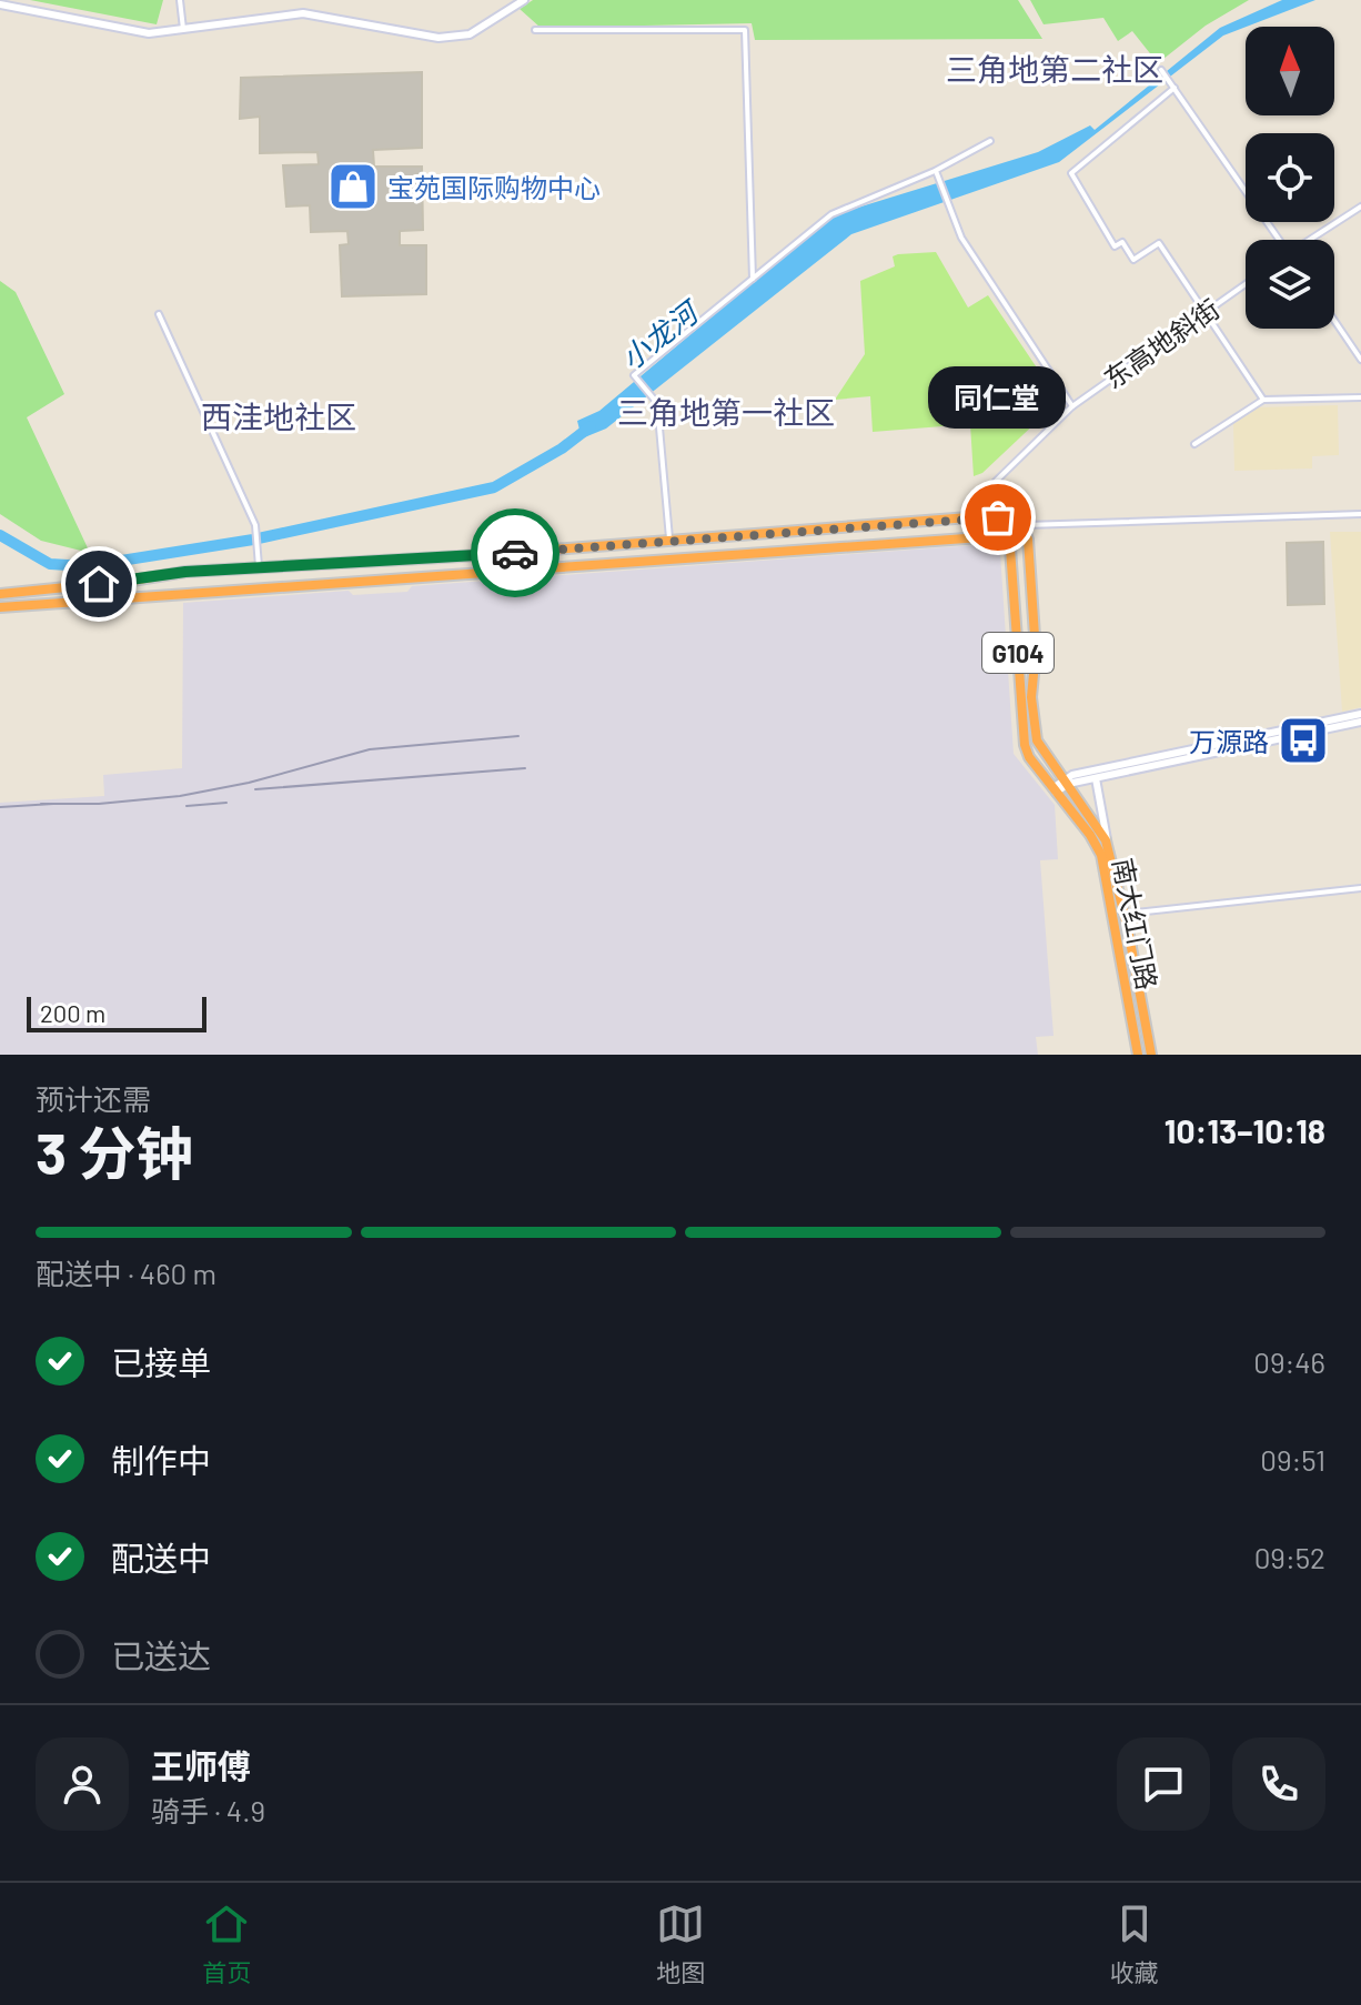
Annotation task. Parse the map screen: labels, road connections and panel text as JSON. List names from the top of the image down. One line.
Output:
{"streets":{"highway":["G104","南大红门路"],"street":["东高地斜街"]},"crossings":[["G104","南大红门路"]],"districts":["三角地第二社区","三角地第一社区","西洼地社区"],"water":["小龙河"],"places":{"shop":["宝苑国际购物中心"],"other":["同仁堂"],"bus stop":["万源路"]},"scale_bar":"200 m","north":"top","page":{"bubble":"同仁堂","scale":"200 m","heading":["3 分钟","预计还需","10:13–10:18"],"panel":["王师傅","骑手 · 4.9"],"bar":"配送中 · 460 m","list":[["已接单","09:46"],["制作中","09:51"],["配送中","09:52"],"已送达"],"tabs":["首页","地图","收藏"]}}
